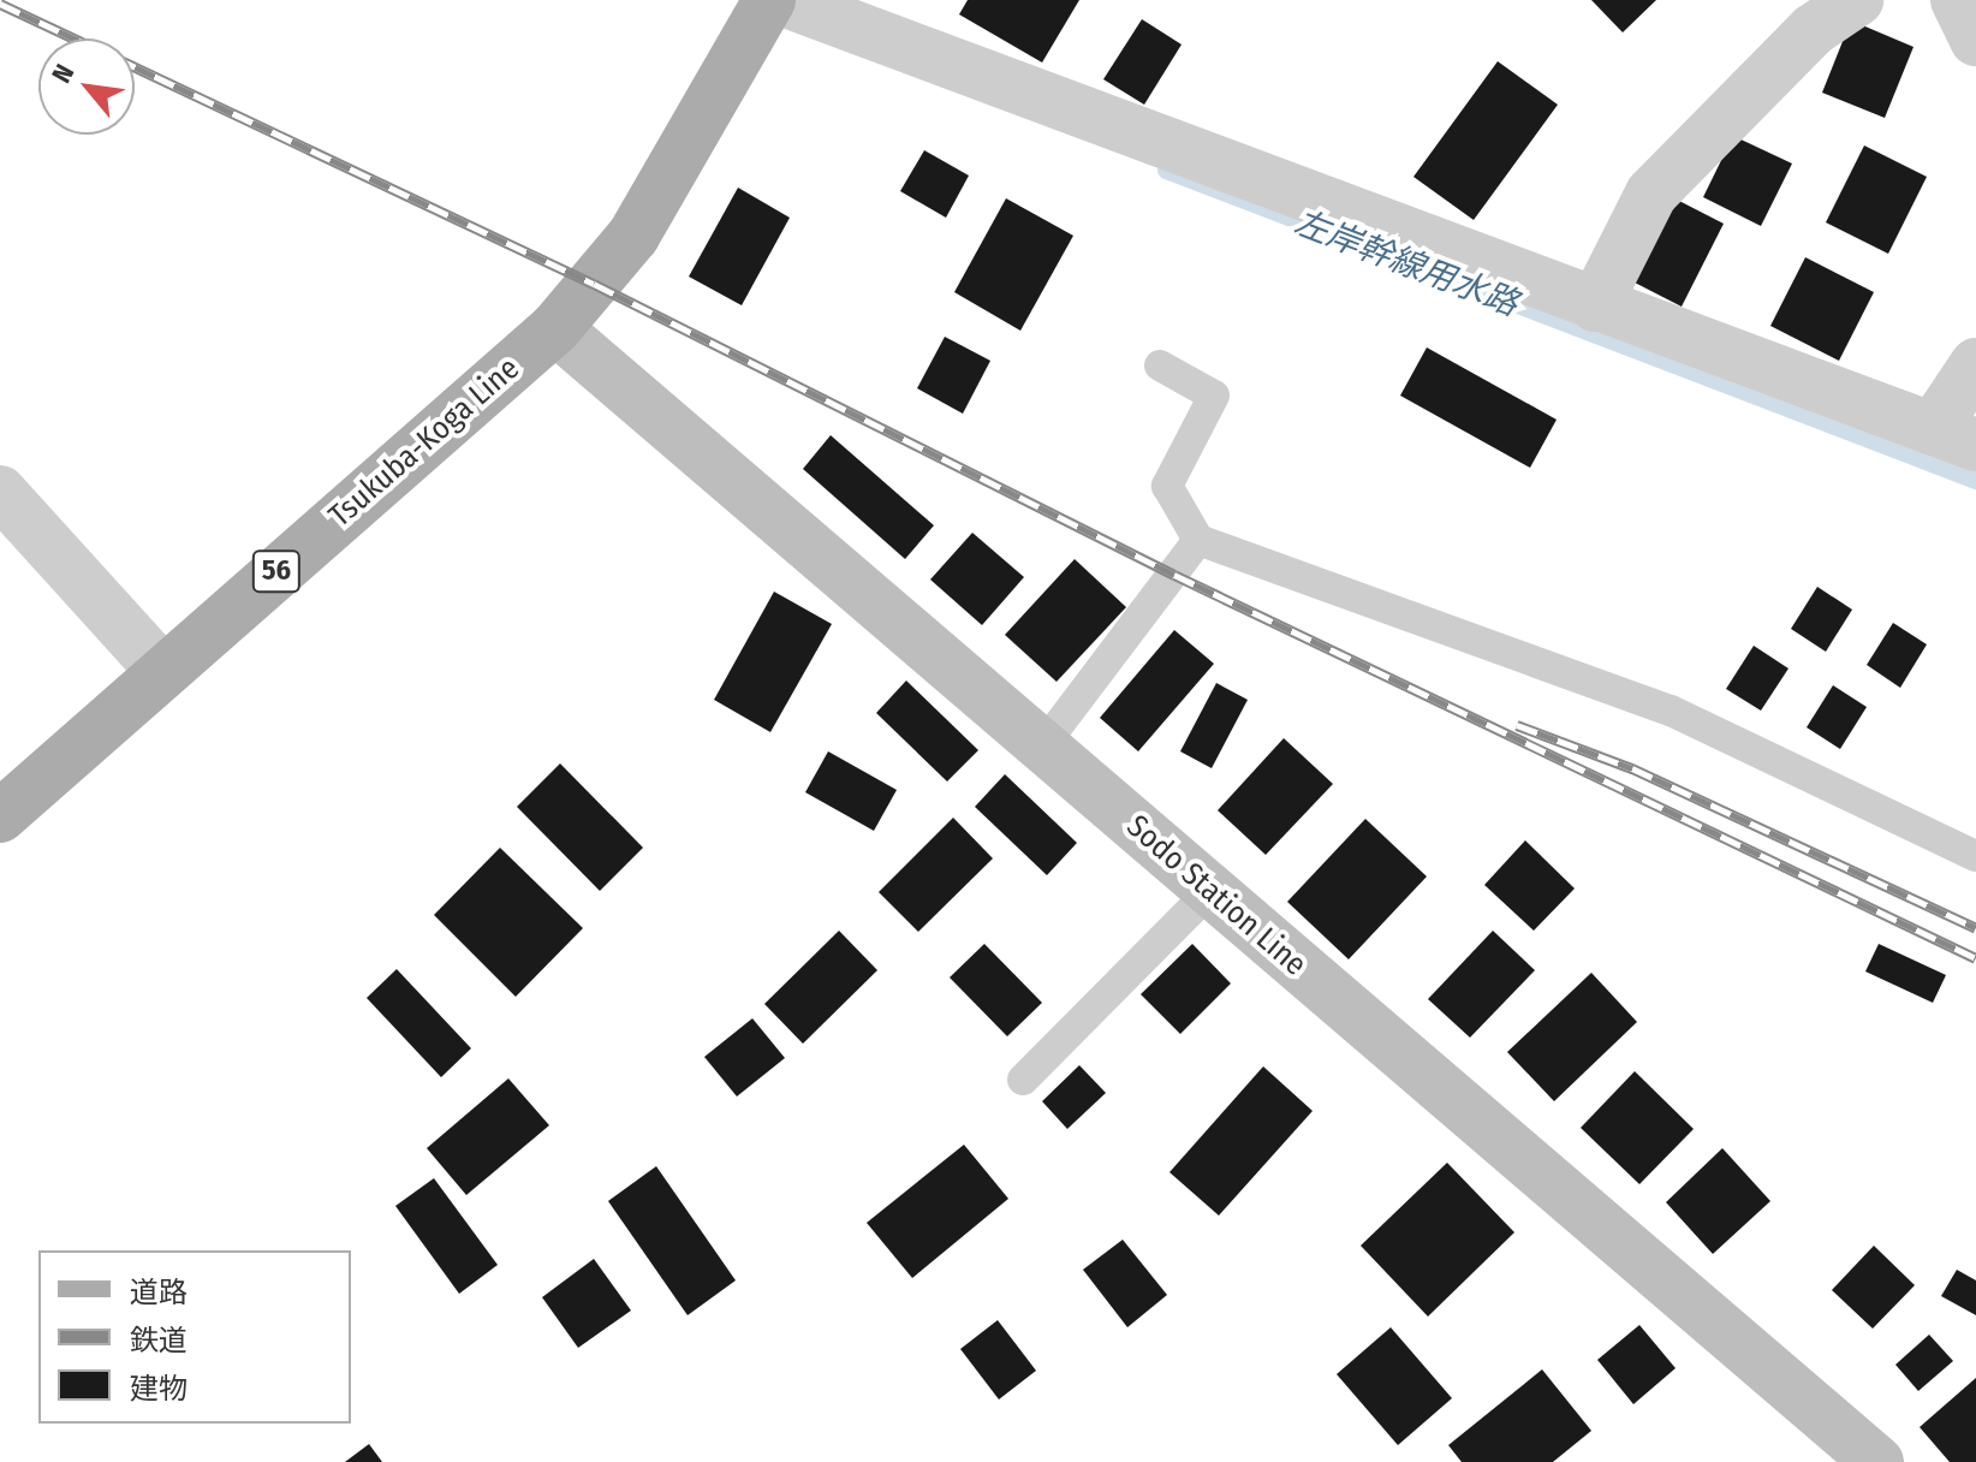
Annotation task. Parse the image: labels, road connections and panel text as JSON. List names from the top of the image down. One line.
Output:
{"streets":{"main road":["Tsukuba-Koga Line","56","Sodo Station Line"]},"crossings":[["Tsukuba-Koga Line","Sodo Station Line"]],"water":["左岸幹線用水路"],"legend":["道路","鉄道","建物"],"north":"top left"}
